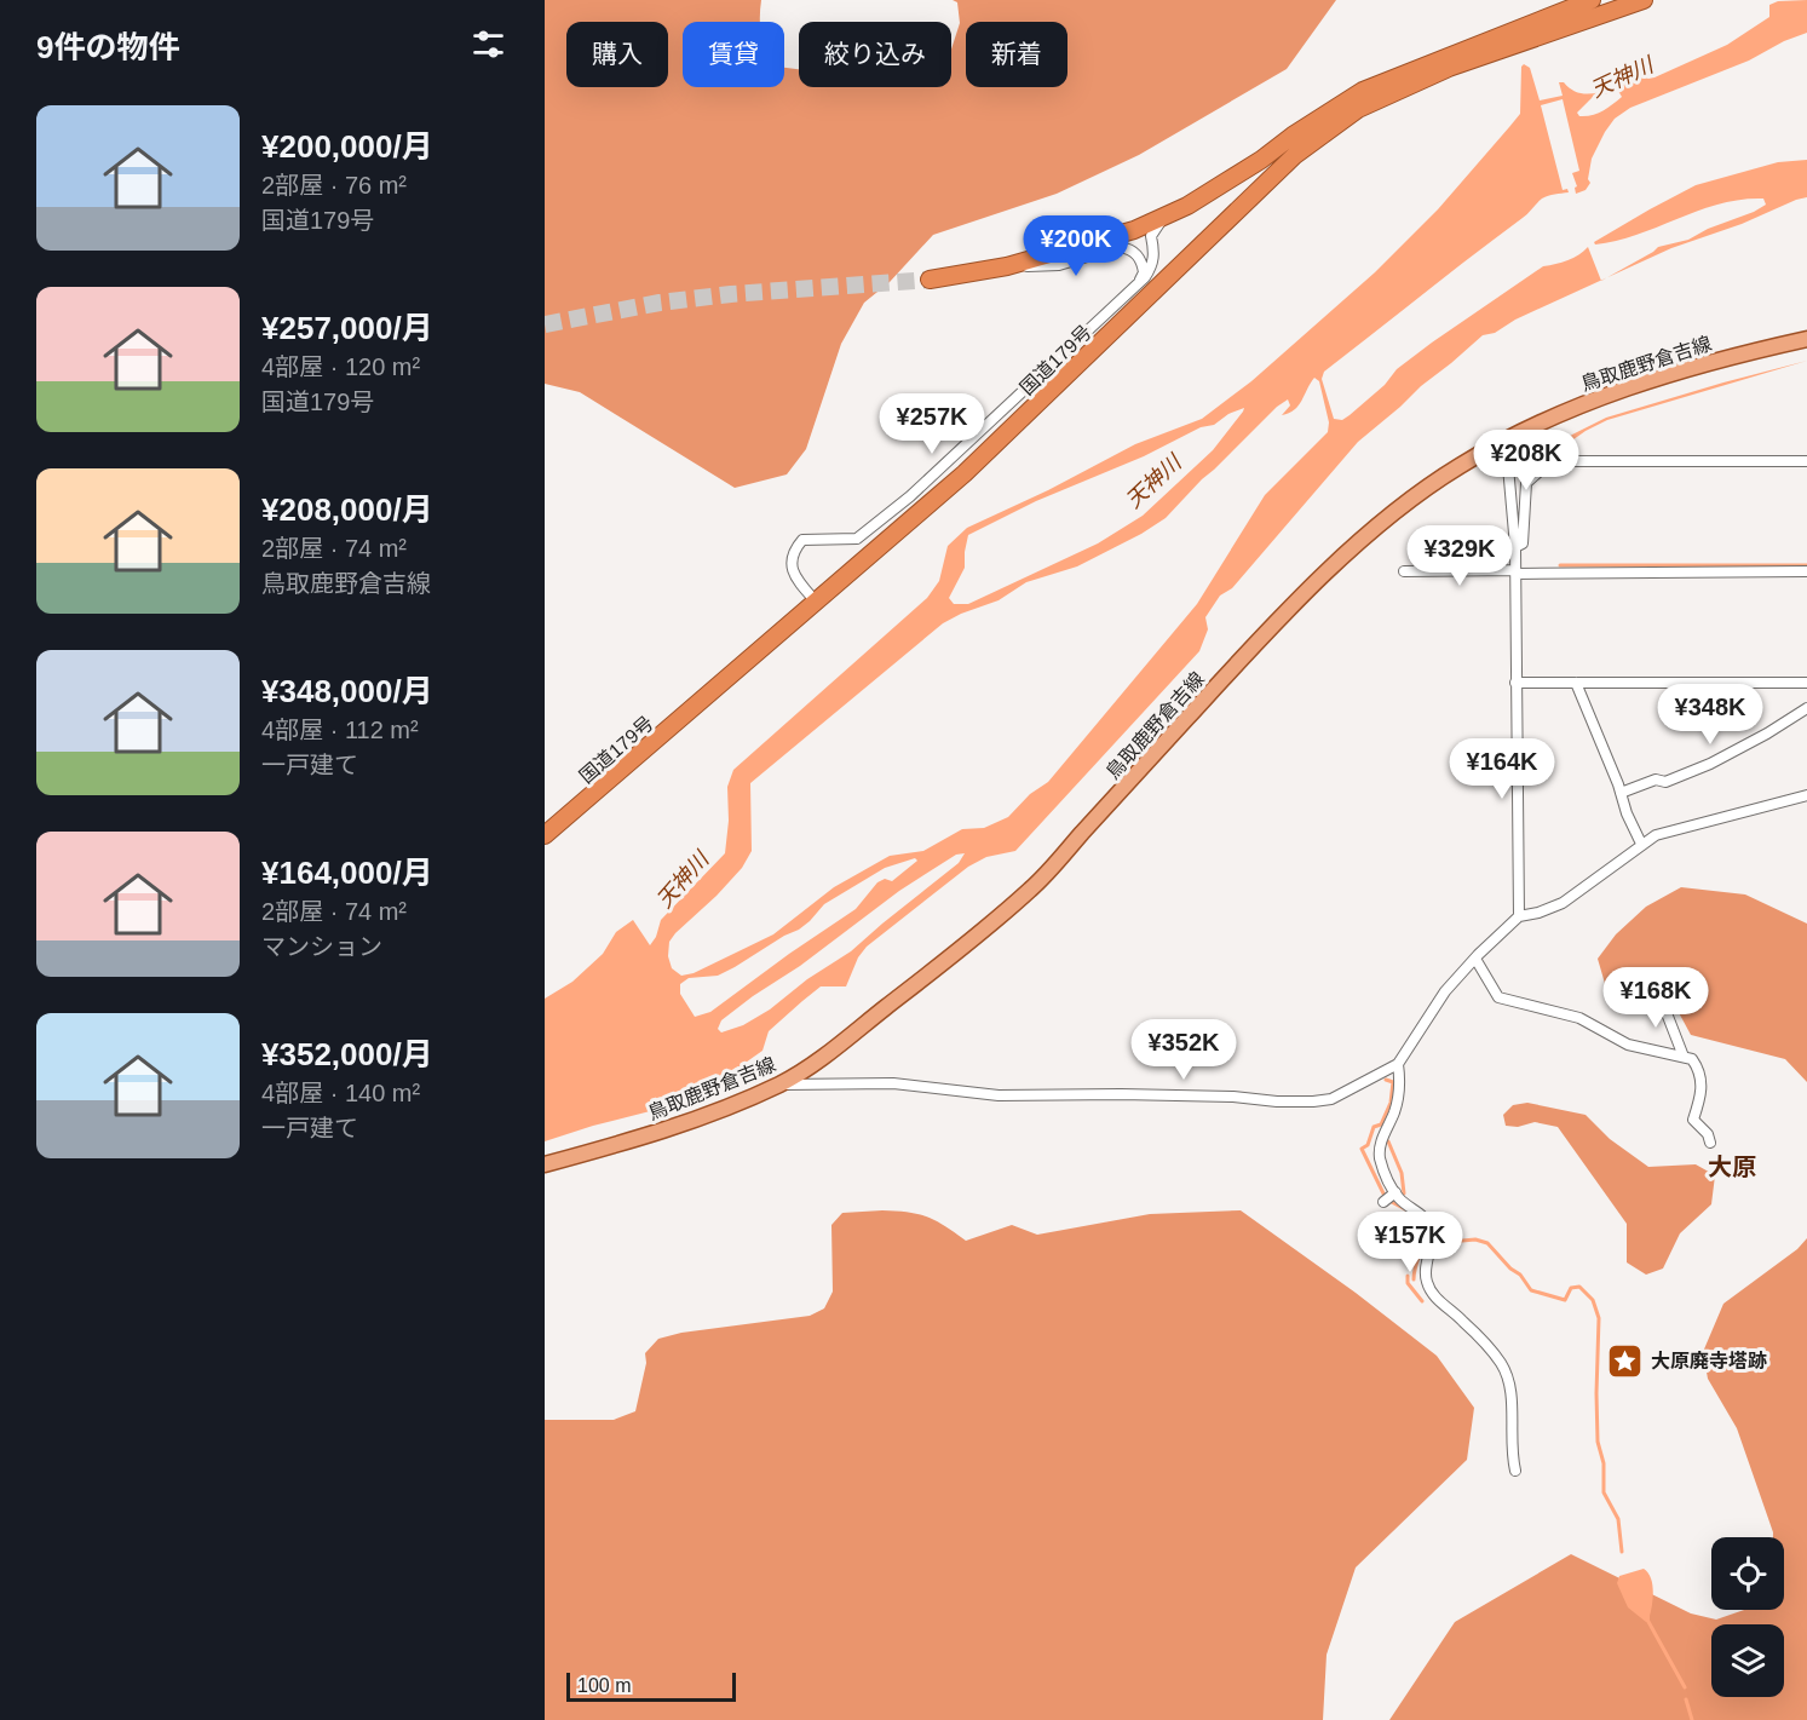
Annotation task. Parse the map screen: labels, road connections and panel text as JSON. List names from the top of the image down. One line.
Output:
{"streets":{"highway":["国道179号"],"main road":["鳥取鹿野倉吉線"]},"districts":["大原"],"water":["天神川"],"places":{"place":["大原廃寺塔跡"]},"scale_bar":"100 m","page":{"heading":"9件の物件","chip":["購入","賃貸","絞り込み","新着"],"list":[{"name":"¥200,000/月","note":"2部屋 · 76 m² · 国道179号"},{"name":"¥257,000/月","note":"4部屋 · 120 m² · 国道179号"},{"name":"¥208,000/月","note":"2部屋 · 74 m² · 鳥取鹿野倉吉線"},{"name":"¥348,000/月","note":"4部屋 · 112 m² · 一戸建て"},{"name":"¥164,000/月","note":"2部屋 · 74 m² · マンション"},{"name":"¥352,000/月","note":"4部屋 · 140 m² · 一戸建て"}],"price":["¥200K","¥257K","¥208K","¥329K","¥348K","¥164K","¥168K","¥352K","¥157K"],"scale":"100 m"}}
